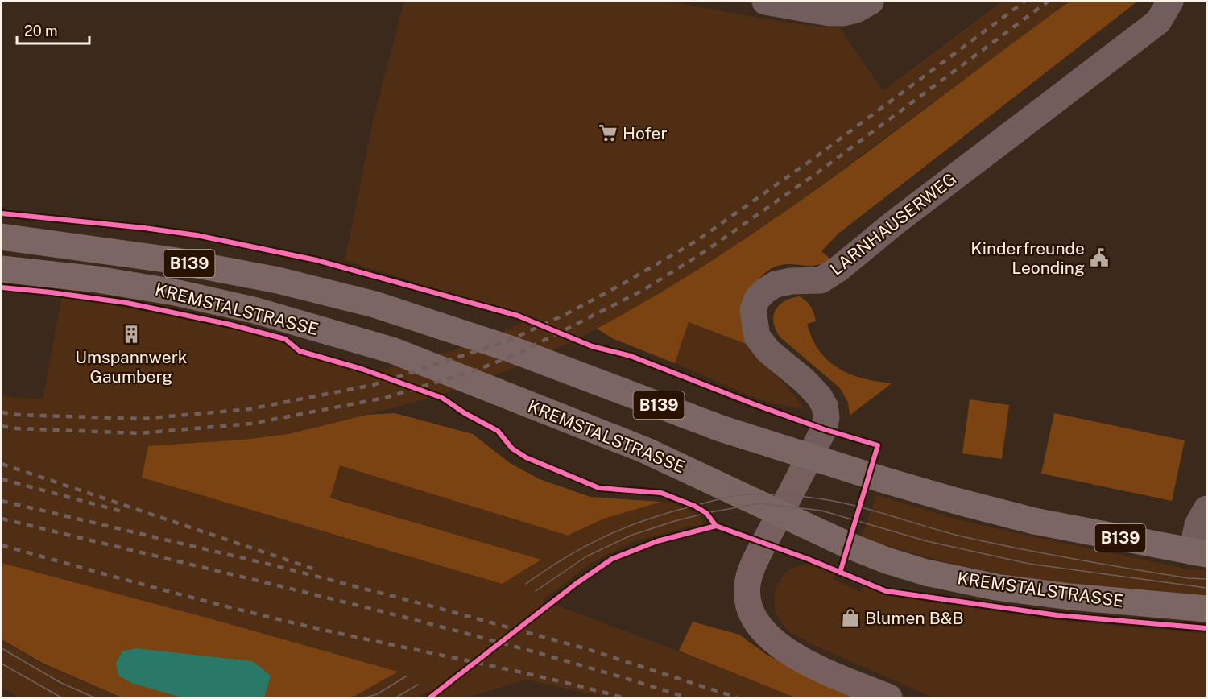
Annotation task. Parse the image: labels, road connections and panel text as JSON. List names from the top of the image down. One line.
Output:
{"streets":{"main road":["B139","KREMSTALSTRASSE"],"street":["LARNHAUSERWEG"]},"crossings":[["LARNHAUSERWEG","KREMSTALSTRASSE"]],"places":{"supermarket":["Hofer"],"public building":["Kinderfreunde Leonding"],"building":["Umspannwerk Gaumberg"],"shop":["Blumen B&B"]},"scale_bar":"20 m"}
